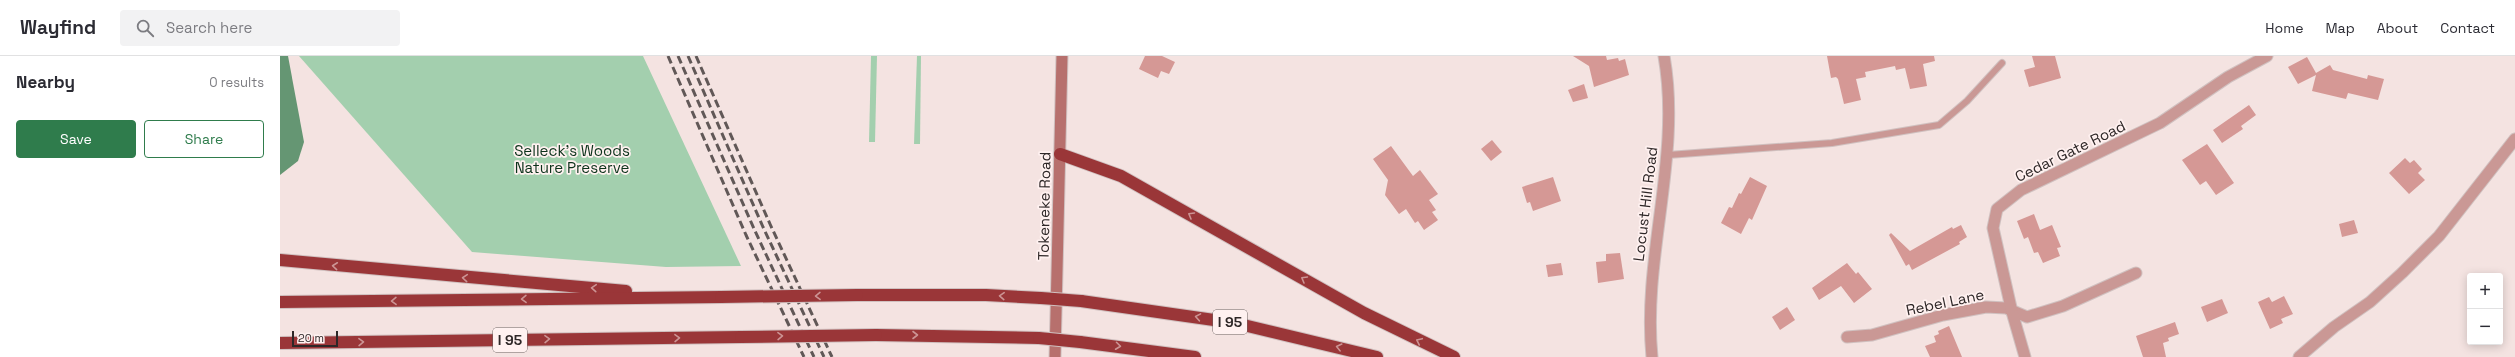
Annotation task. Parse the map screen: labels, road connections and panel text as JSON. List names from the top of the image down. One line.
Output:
{"streets":{"highway":["I 95"],"main road":["Tokeneke Road"],"street":["Cedar Gate Road","Locust Hill Road","Rebel Lane"]},"crossings":[["Cedar Gate Road","Rebel Lane"]],"parks":["Selleck's Woods Nature Preserve"],"scale_bar":"20 m","page":{"header":"Wayfind","search":"Search here","nav":["Home","Map","About","Contact"],"heading":["Nearby","0 results"],"buttons":["Save","Share"],"map_buttons":["+","−"],"scale":"20 m"}}
